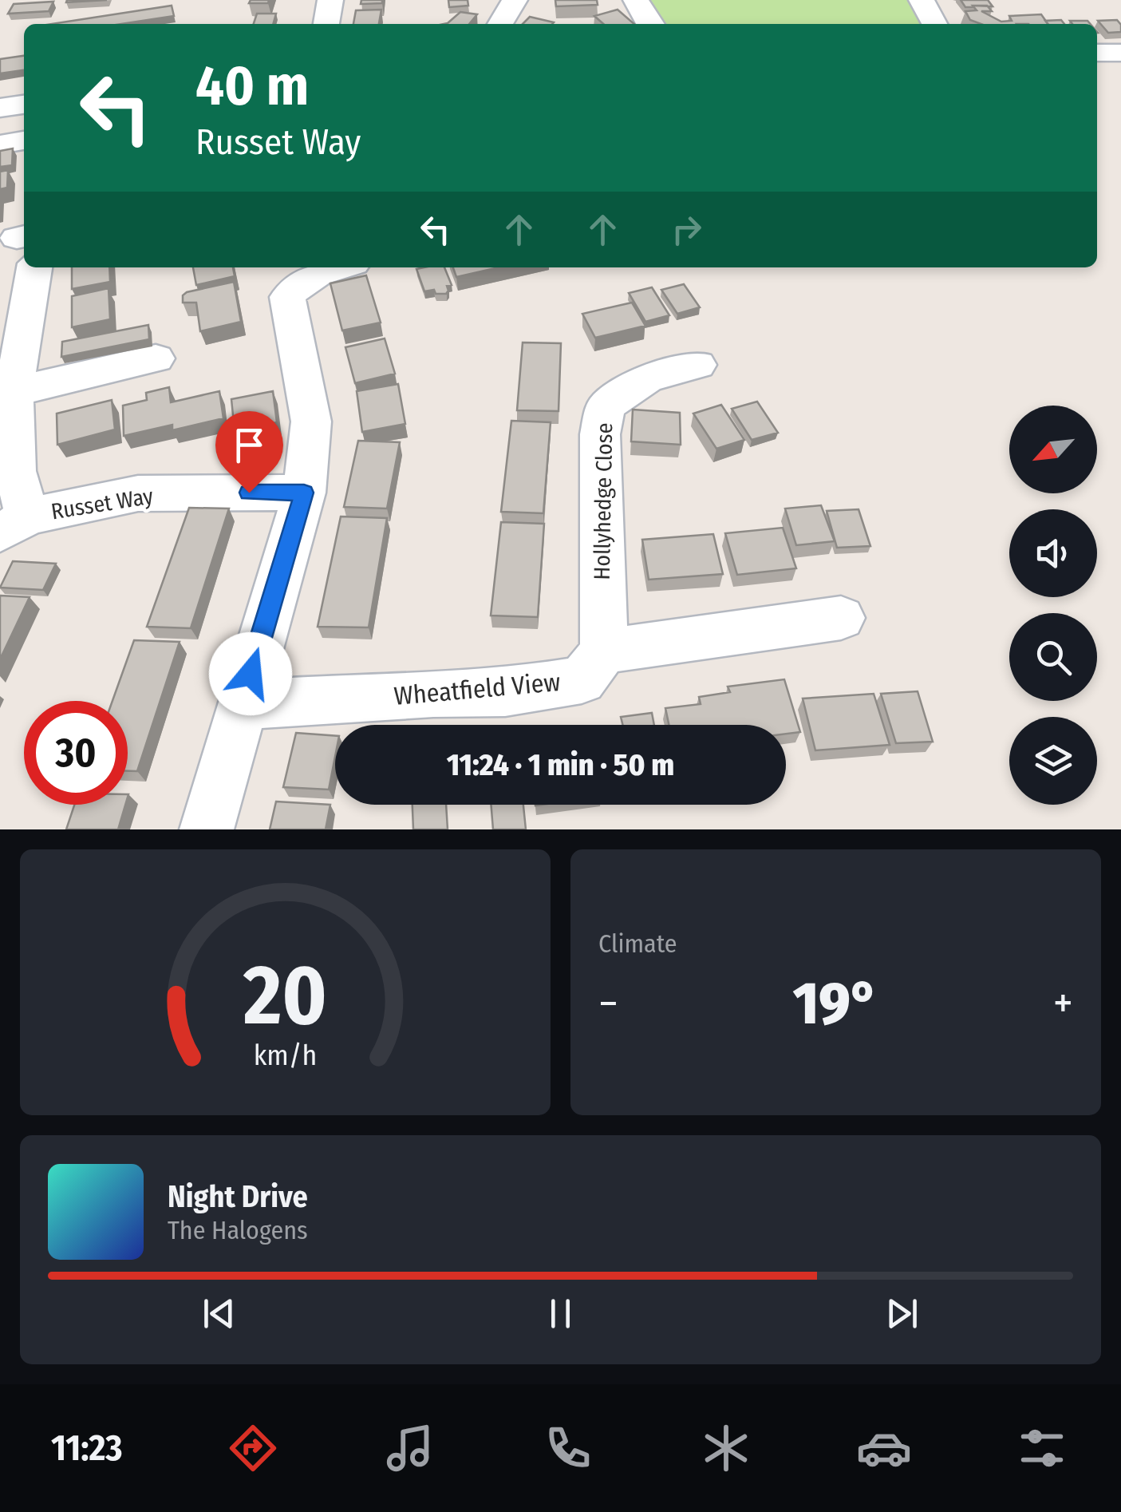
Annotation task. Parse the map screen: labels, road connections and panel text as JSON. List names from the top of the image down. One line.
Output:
{"streets":{"street":["Hollyhedge Close","Russet Way","Wheatfield View"]},"crossings":[["Hollyhedge Close","Wheatfield View"]],"north":"bottom left","page":{"turn":["40 m","Russet Way"],"limit":"30","trip":"11:24 · 1 min · 50 m","tile":"Climate","heat":["−","19°","+"],"song":["Night Drive","The Halogens"],"tabs":"11:23","gauge":["20","km/h"]}}
